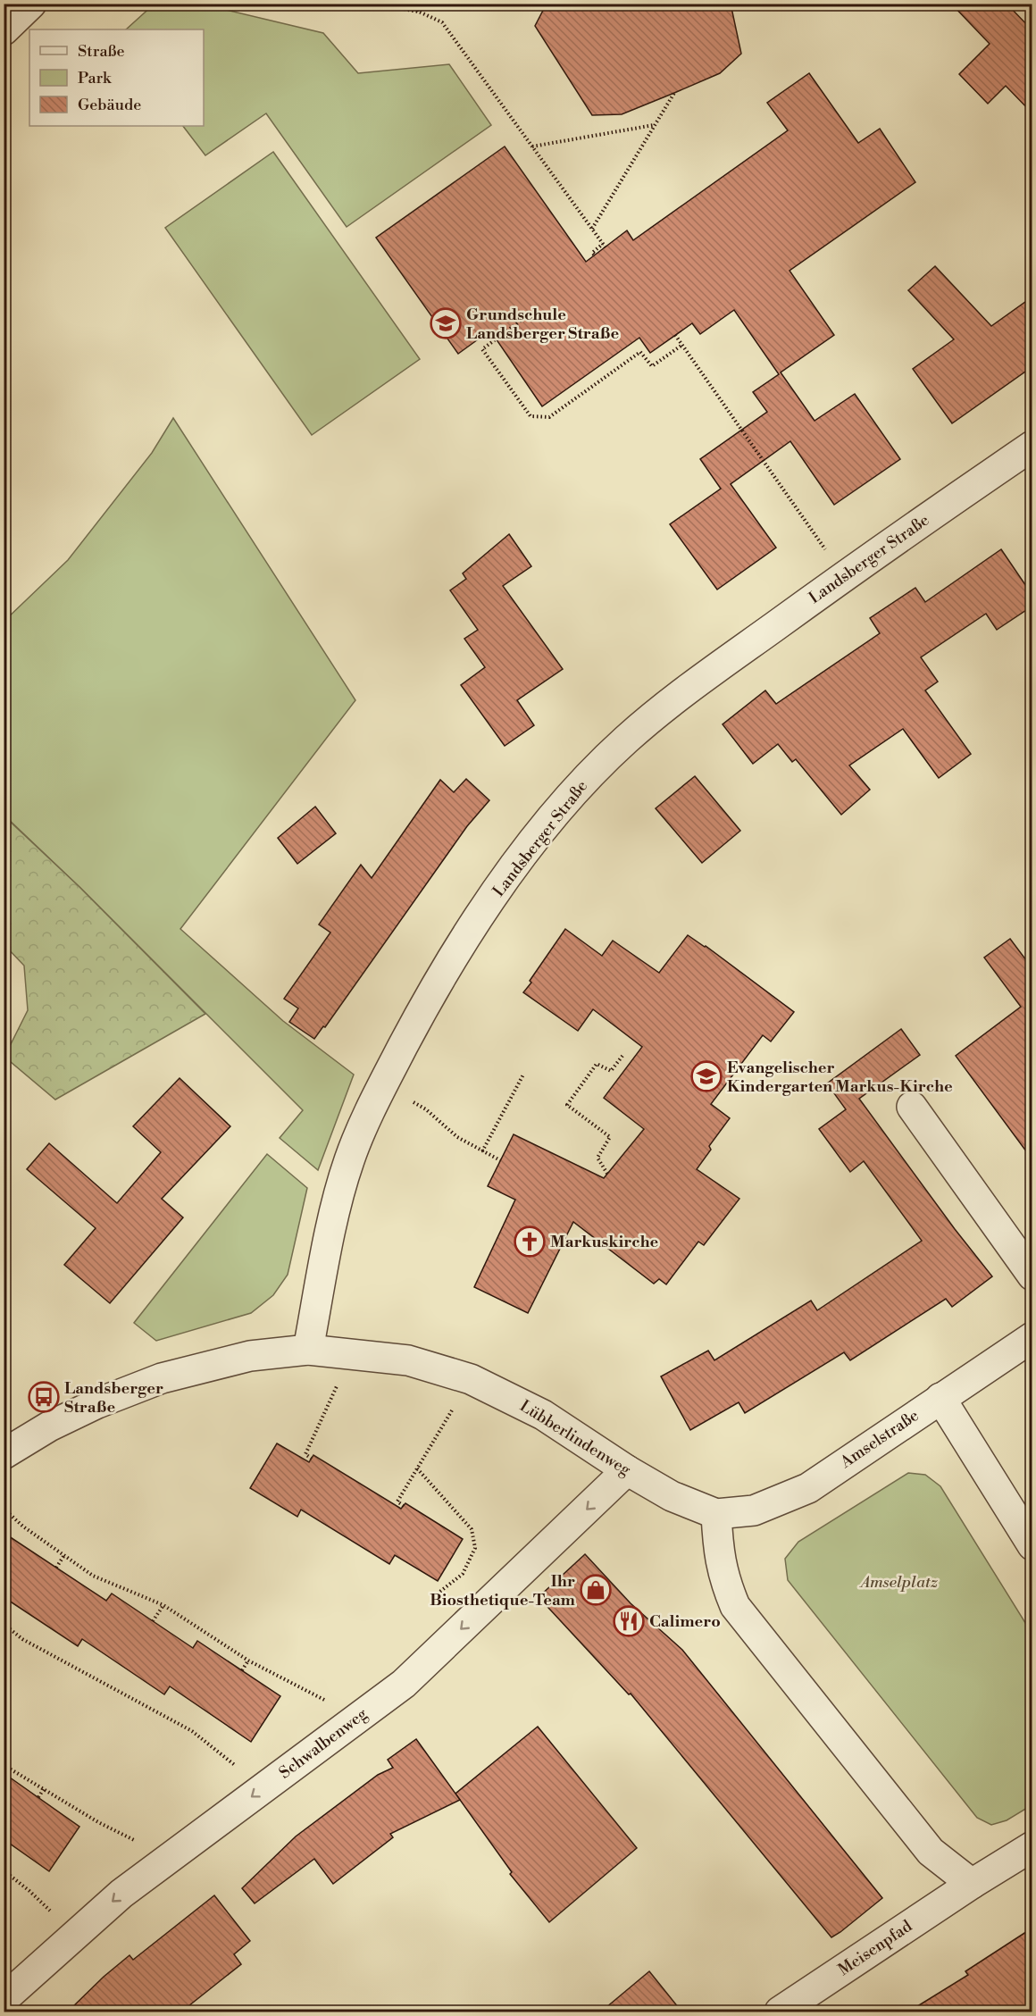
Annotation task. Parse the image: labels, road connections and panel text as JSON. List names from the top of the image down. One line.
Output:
{"streets":{"street":["Landsberger Straße","Lübberlindenweg","Amselstraße","Schwalbenweg","Meisenpfad"]},"crossings":[["Landsberger Straße","Lübberlindenweg"],["Lübberlindenweg","Amselstraße"],["Lübberlindenweg","Schwalbenweg"]],"one_way":["Schwalbenweg"],"parks":["Amselplatz"],"places":{"school or university":["Grundschule Landsberger Straße","Evangelischer Kindergarten Markus-Kirche"],"church":["Markuskirche"],"bus stop":["Landsberger Straße"],"shop":["Ihr Biosthetique-Team"],"restaurant":["Calimero"]},"legend":["Straße","Park","Gebäude"]}
